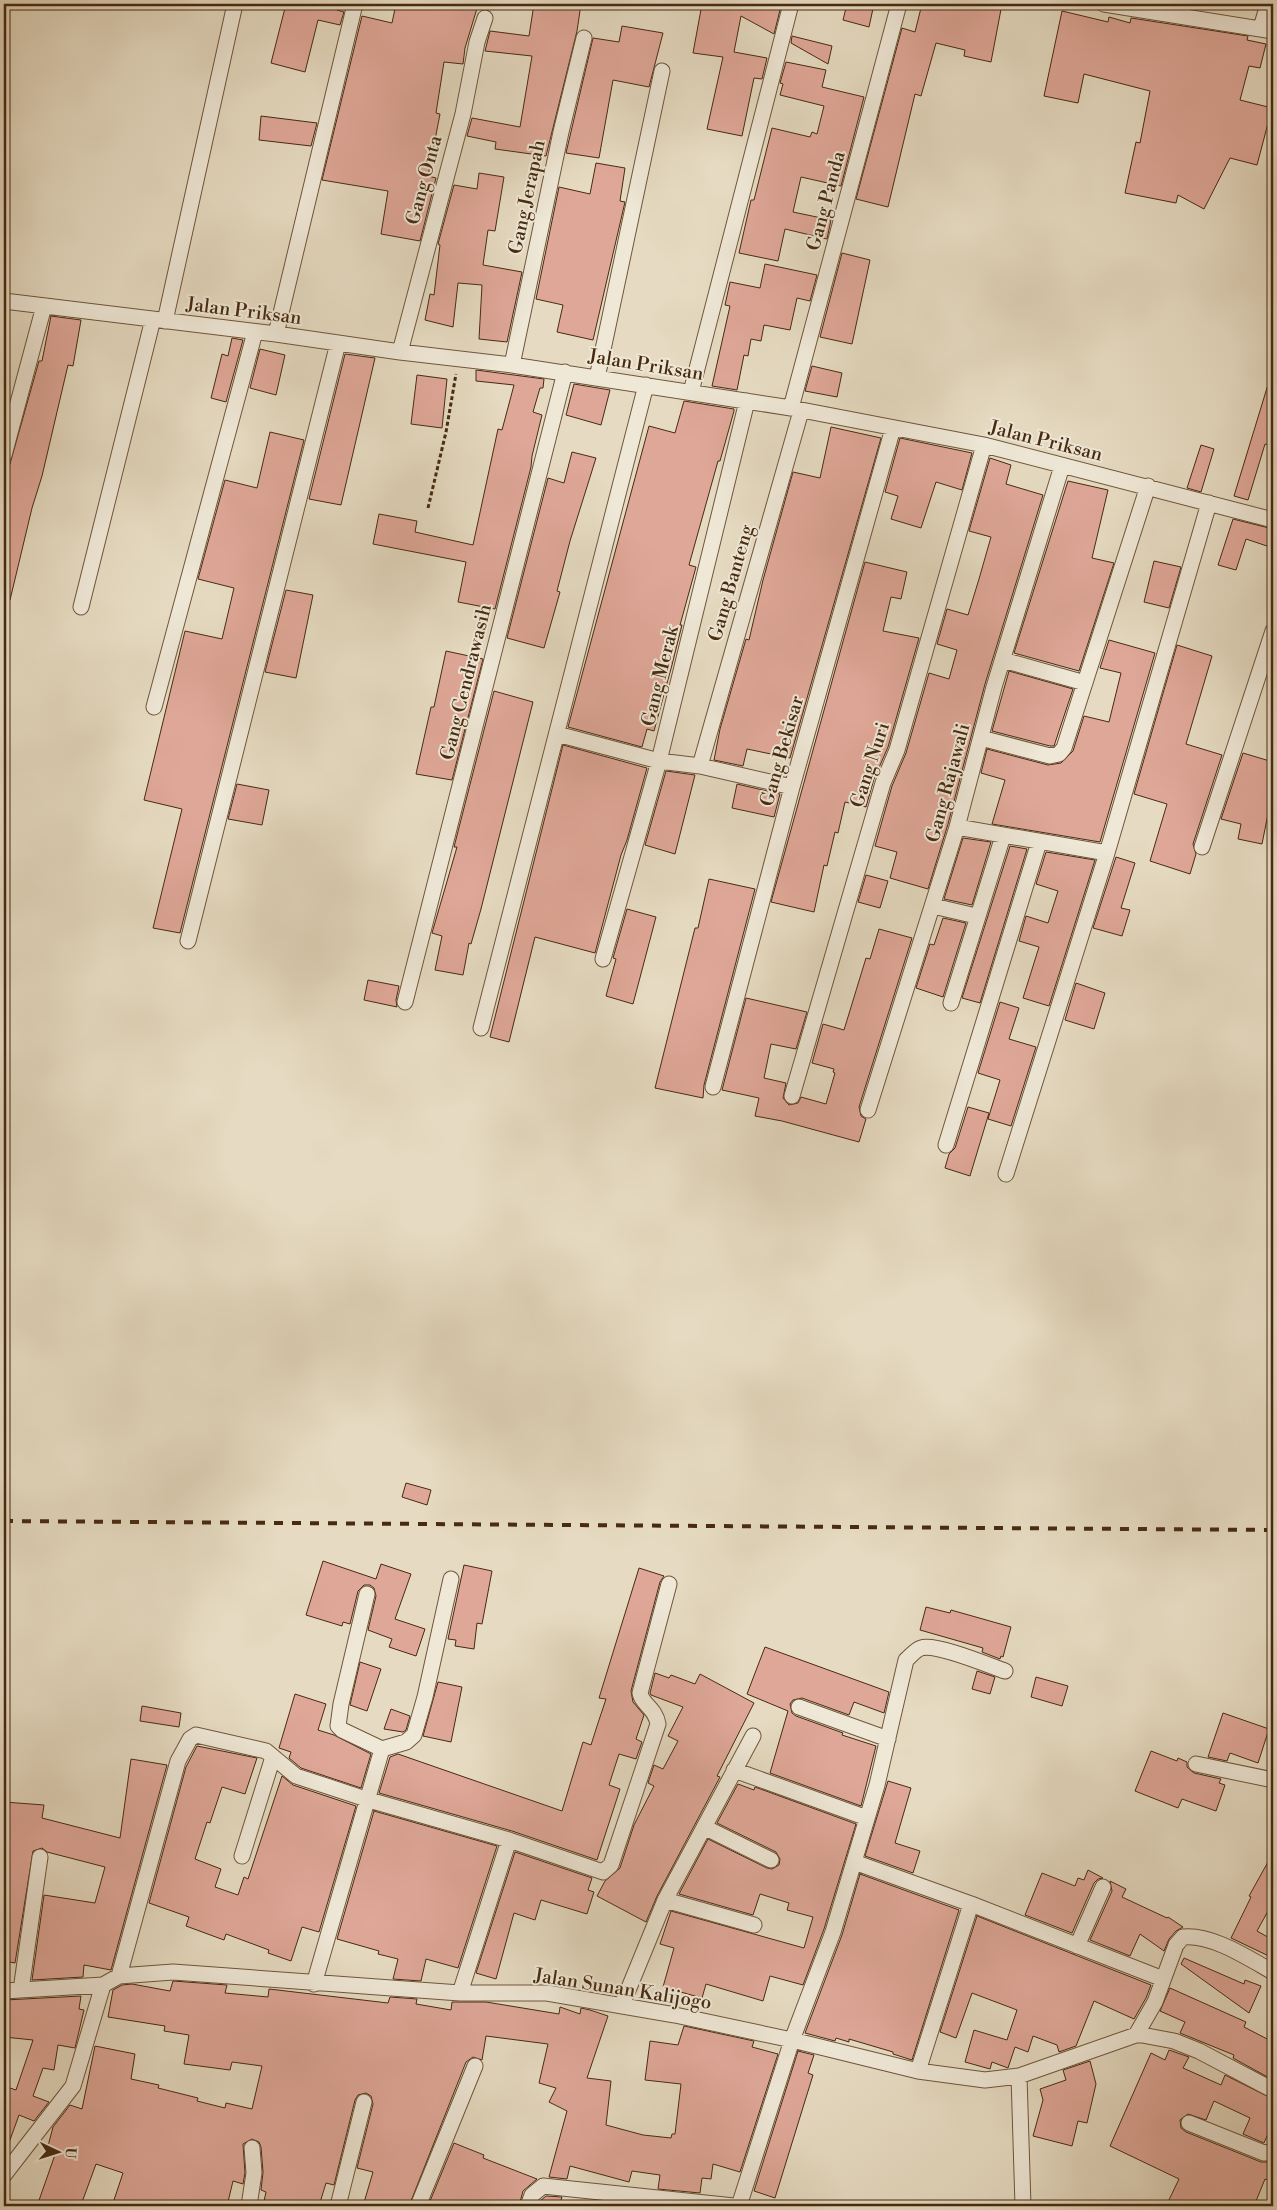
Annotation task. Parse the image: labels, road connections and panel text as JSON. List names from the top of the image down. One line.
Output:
{"streets":{"street":["Gang Onta","Gang Jerapah","Gang Panda","Jalan Priksan","Gang Banteng","Gang Merak","Gang Cendrawasih","Gang Bekisar","Gang Nuri","Gang Rajawali","Jalan Sunan Kalijogo"]},"crossings":[["Gang Onta","Jalan Priksan"],["Gang Jerapah","Jalan Priksan"],["Gang Panda","Jalan Priksan"],["Gang Panda","Gang Banteng"],["Jalan Priksan","Gang Banteng"],["Jalan Priksan","Gang Merak"],["Jalan Priksan","Gang Cendrawasih"],["Jalan Priksan","Gang Bekisar"],["Jalan Priksan","Gang Nuri"],["Jalan Priksan","Gang Rajawali"]],"north":"right"}
